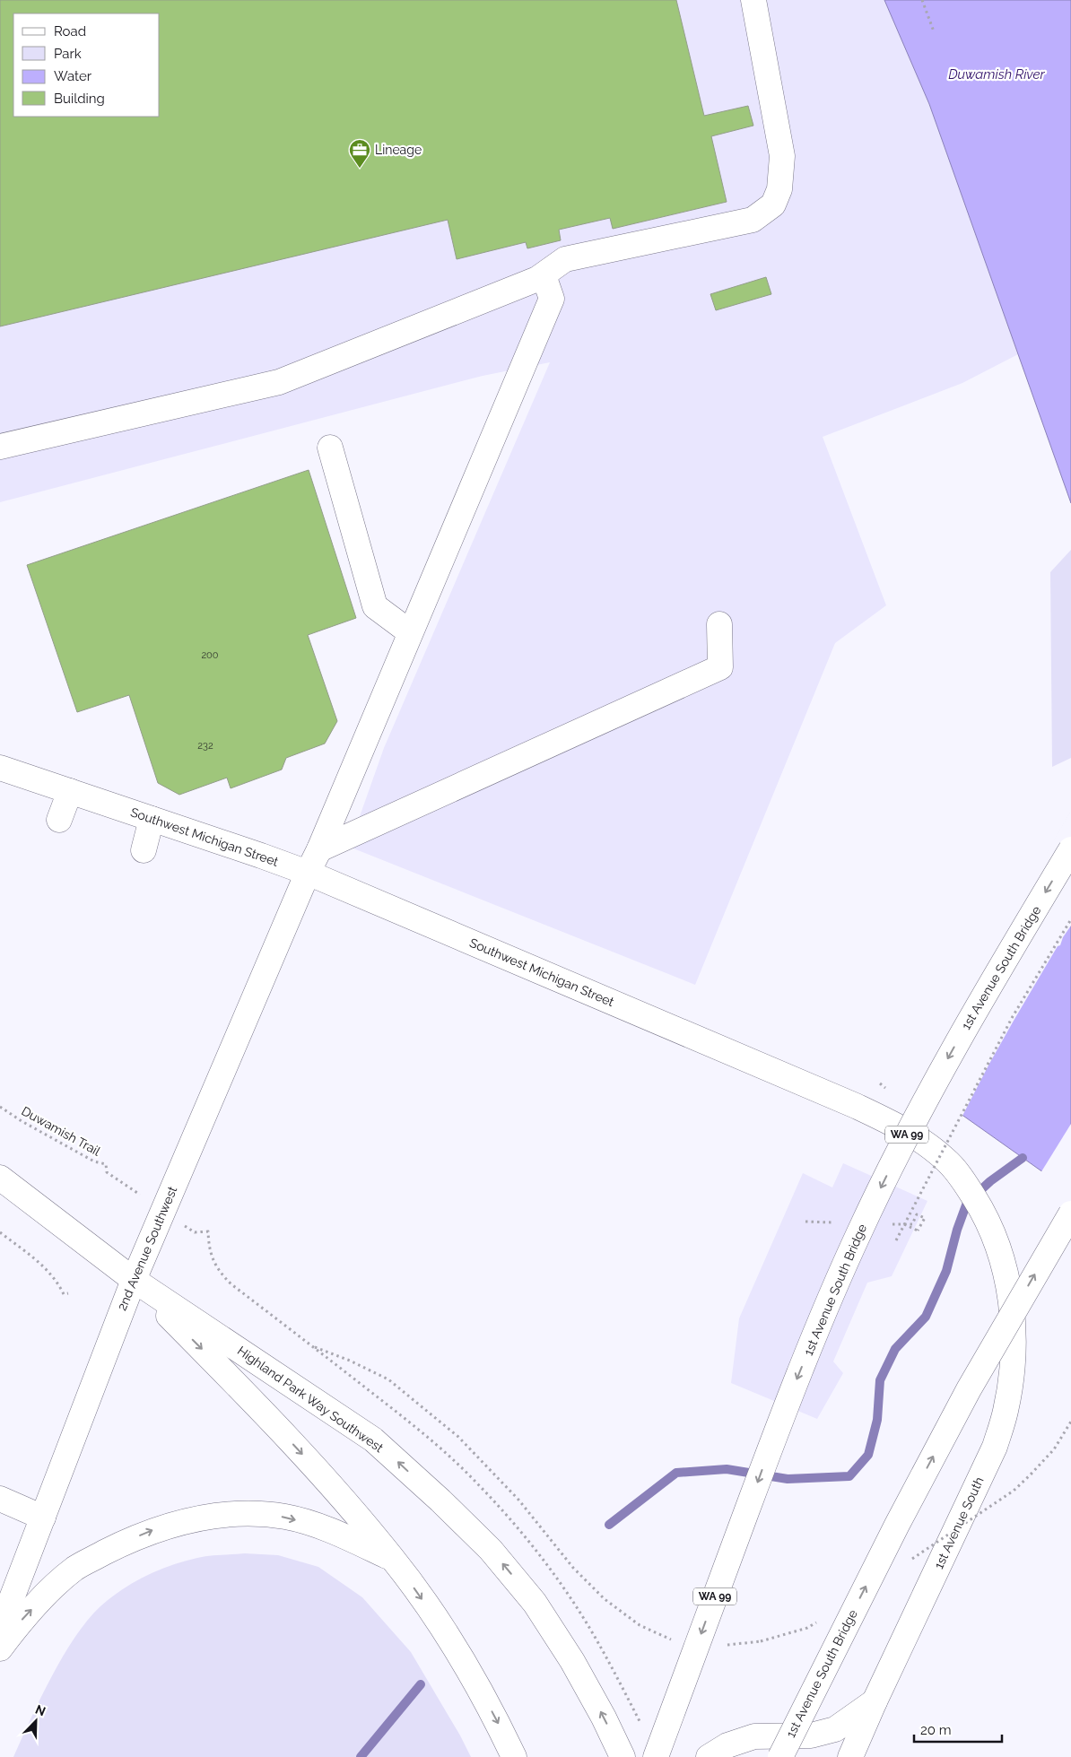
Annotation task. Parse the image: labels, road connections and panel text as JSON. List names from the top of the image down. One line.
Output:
{"streets":{"main road":["Southwest Michigan Street","1st Avenue South Bridge","WA 99","2nd Avenue Southwest","Highland Park Way Southwest","1st Avenue South"],"path":["Duwamish Trail"]},"crossings":[["Southwest Michigan Street","2nd Avenue Southwest"],["Southwest Michigan Street","1st Avenue South"],["2nd Avenue Southwest","Highland Park Way Southwest"]],"water":["Duwamish River"],"places":{"office":["Lineage"]},"house_numbers":["200","232"],"legend":["Road","Park","Water","Building"],"scale_bar":"20 m","north":"top right"}
